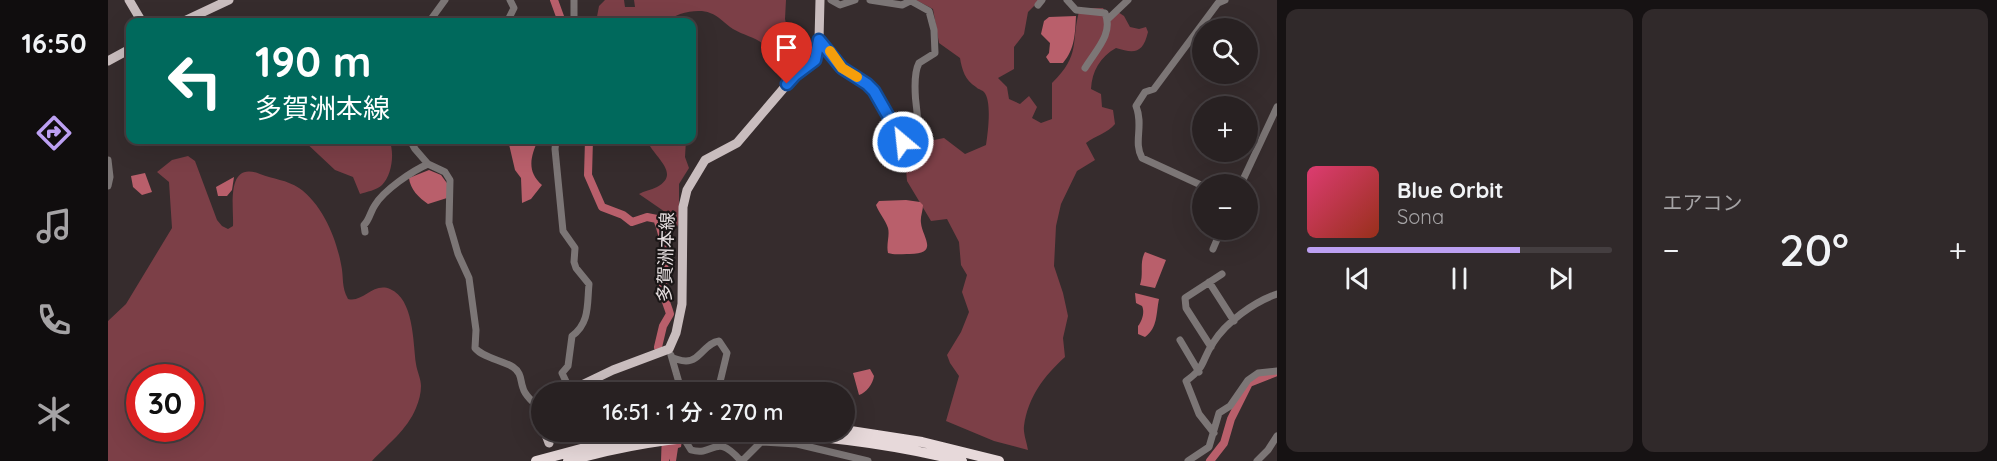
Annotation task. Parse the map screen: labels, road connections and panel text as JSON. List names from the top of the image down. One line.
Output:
{"streets":{"main road":["多賀洲本線"]},"page":{"tabs":"16:50","tile":"エアコン","map_buttons":["+","−"],"turn":["190 m","多賀洲本線"],"song":["Blue Orbit","Sona"],"heat":["−","20°","+"],"limit":"30","trip":"16:51 · 1 分 · 270 m"}}
